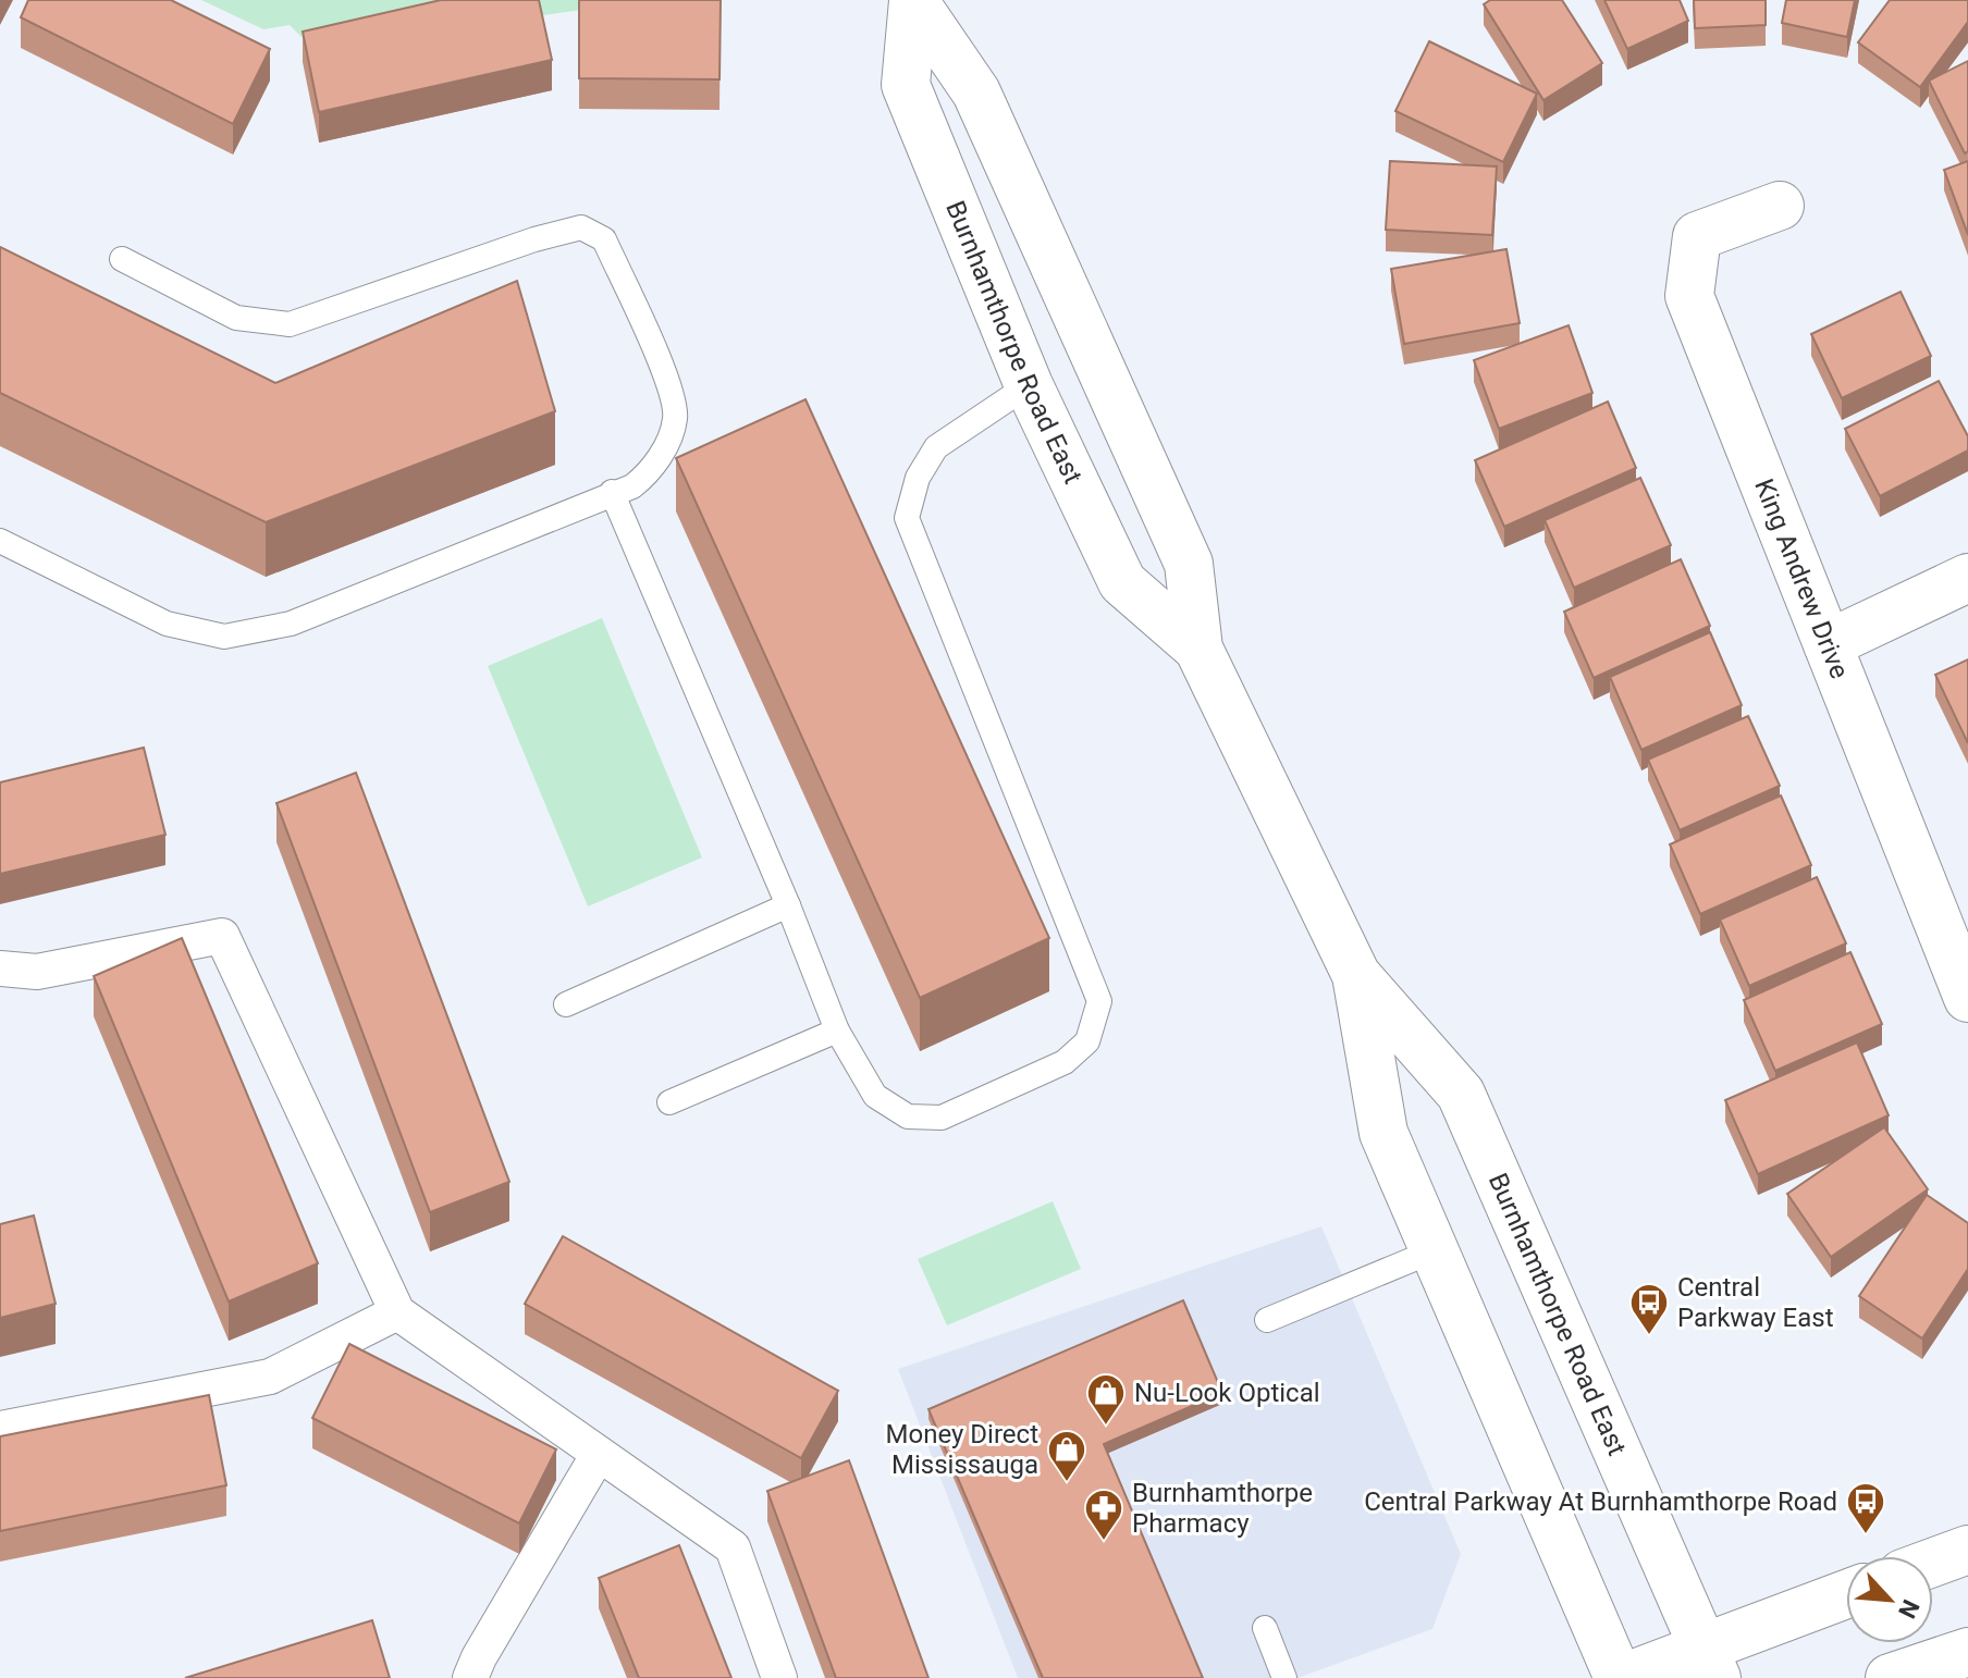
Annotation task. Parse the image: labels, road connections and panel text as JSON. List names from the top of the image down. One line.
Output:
{"streets":{"main road":["Burnhamthorpe Road East","King Andrew Drive"]},"places":{"bus stop":["Central Parkway East","Central Parkway At Burnhamthorpe Road"],"shop":["Nu-Look Optical","Money Direct Mississauga"],"pharmacy":["Burnhamthorpe Pharmacy"]},"north":"bottom right"}
